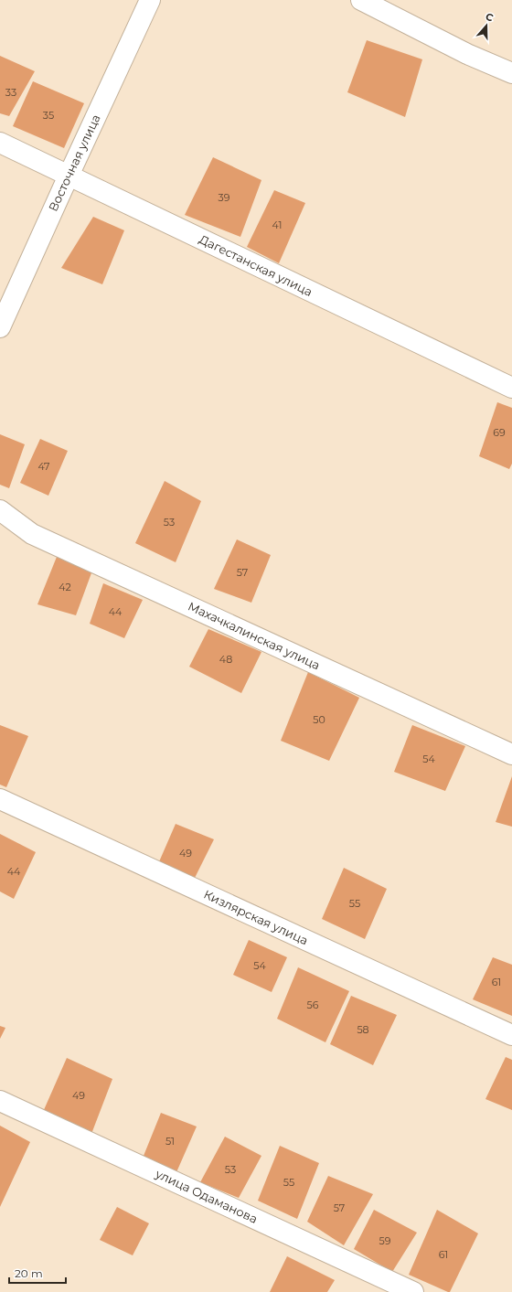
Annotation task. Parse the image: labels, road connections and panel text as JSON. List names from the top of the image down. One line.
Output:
{"streets":{"street":["Восточная улица","Дагестанская улица","Махачкалинская улица","Кизлярская улица","улица Одаманова"]},"crossings":[["Восточная улица","Дагестанская улица"]],"house_numbers":["33","35","39","41","69","47","53","57","42","44","48","50","54","49","44","55","54","61","56","58","49","51","53","55","57","59","61"],"scale_bar":"20 m","north":"top"}
